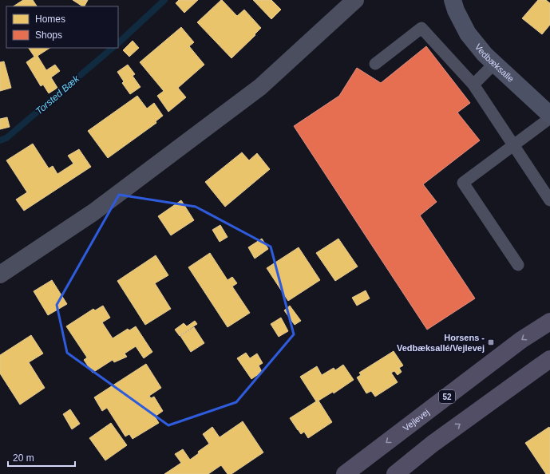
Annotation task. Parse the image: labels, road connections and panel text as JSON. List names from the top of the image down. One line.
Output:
{"streets":{"main road":["52","Vejlevej"],"street":["Vedbæksalle"]},"water":["Torsted Bæk"],"places":{"transit":["Horsens - Vedbæksallé/Vejlevej"]},"legend":["Homes","Shops"],"scale_bar":"20 m"}
